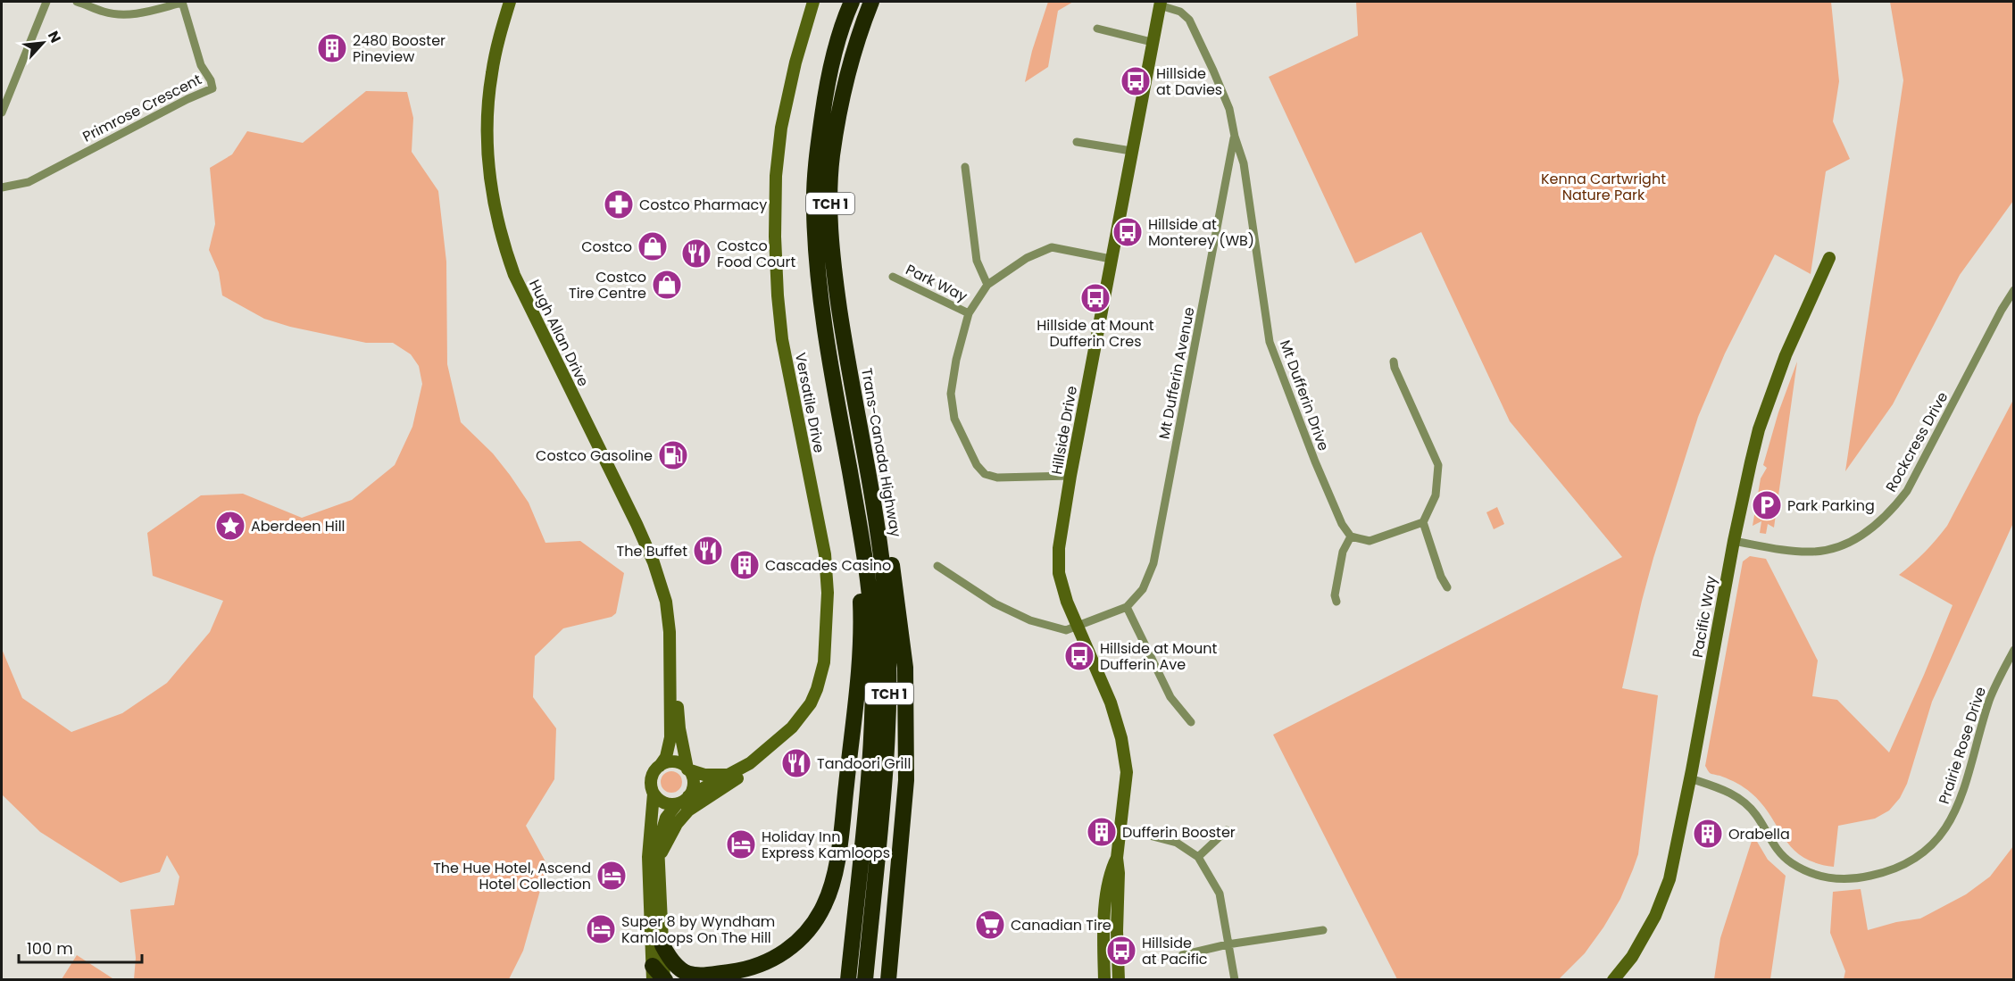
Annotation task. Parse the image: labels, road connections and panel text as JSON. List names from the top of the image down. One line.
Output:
{"streets":{"highway":["TCH 1","Trans-Canada Highway"],"street":["Primrose Crescent","Park Way","Hugh Allan Drive","Mt Dufferin Avenue","Mt Dufferin Drive","Versatile Drive","Hillside Drive","Rockcress Drive","Pacific Way","Prairie Rose Drive"]},"crossings":[["Hugh Allan Drive","Versatile Drive"],["Mt Dufferin Avenue","Mt Dufferin Drive"],["Mt Dufferin Drive","Hillside Drive"],["Rockcress Drive","Pacific Way"],["Pacific Way","Prairie Rose Drive"]],"parks":["Kenna Cartwright Nature Park"],"places":{"building":["2480 Booster Pineview","Cascades Casino","Dufferin Booster","Orabella"],"bus stop":["Hillside at Davies","Hillside at Monterey (WB)","Hillside at Mount Dufferin Cres","Hillside at Mount Dufferin Ave","Hillside at Pacific"],"pharmacy":["Costco Pharmacy"],"shop":["Costco","Costco Tire Centre"],"restaurant":["Costco Food Court","The Buffet","Tandoori Grill"],"fuel station":["Costco Gasoline"],"parking":["Park Parking"],"place":["Aberdeen Hill"],"hotel":["Holiday Inn Express Kamloops","The Hue Hotel, Ascend Hotel Collection","Super 8 by Wyndham Kamloops On The Hill"],"supermarket":["Canadian Tire"]},"scale_bar":"100 m","north":"top right"}
